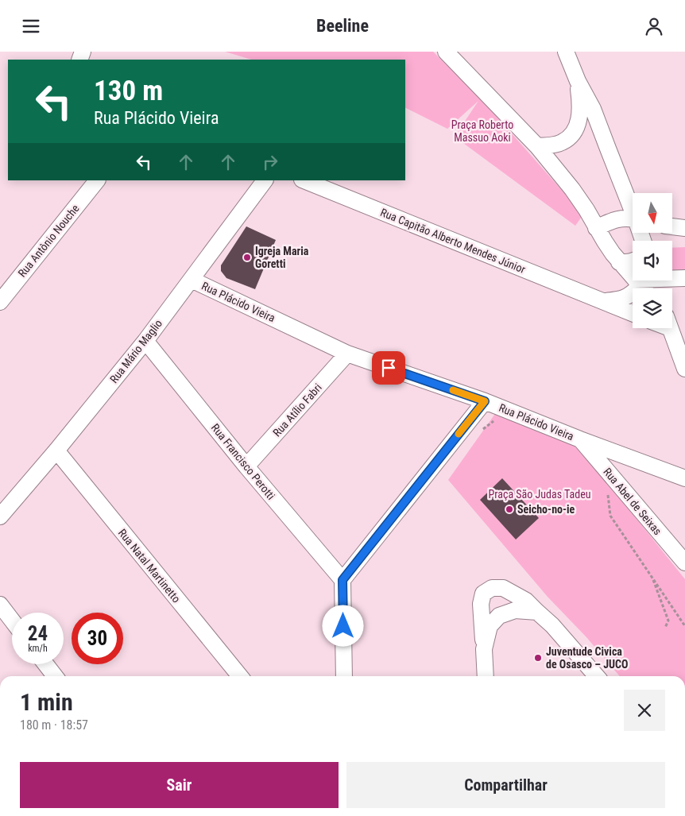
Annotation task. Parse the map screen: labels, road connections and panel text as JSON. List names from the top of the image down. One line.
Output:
{"streets":{"street":["Rua Antônio Nouche","Rua Capitão Alberto Mendes Júnior","Rua Plácido Vieira","Rua Mário Maglio","Rua Atílio Fabri","Rua Francisco Perotti","Rua Abel de Seixas","Rua Natal Martinetto"]},"crossings":[["Rua Plácido Vieira","Rua Mário Maglio"],["Rua Plácido Vieira","Rua Atílio Fabri"],["Rua Plácido Vieira","Rua Abel de Seixas"],["Rua Mário Maglio","Rua Francisco Perotti"],["Rua Mário Maglio","Rua Natal Martinetto"],["Rua Atílio Fabri","Rua Francisco Perotti"]],"parks":["Praça Roberto Massuo Aoki","Praça São Judas Tadeu"],"places":["Igreja Maria Goretti","Seicho-no-ie","Juventude Civica de Osasco – JUCO"],"north":"bottom","page":{"header":"Beeline","turn":["130 m","Rua Plácido Vieira"],"speed":"24 km/h","limit":"30","heading":["1 min","180 m · 18:57"],"buttons":["Sair","Compartilhar"]}}
